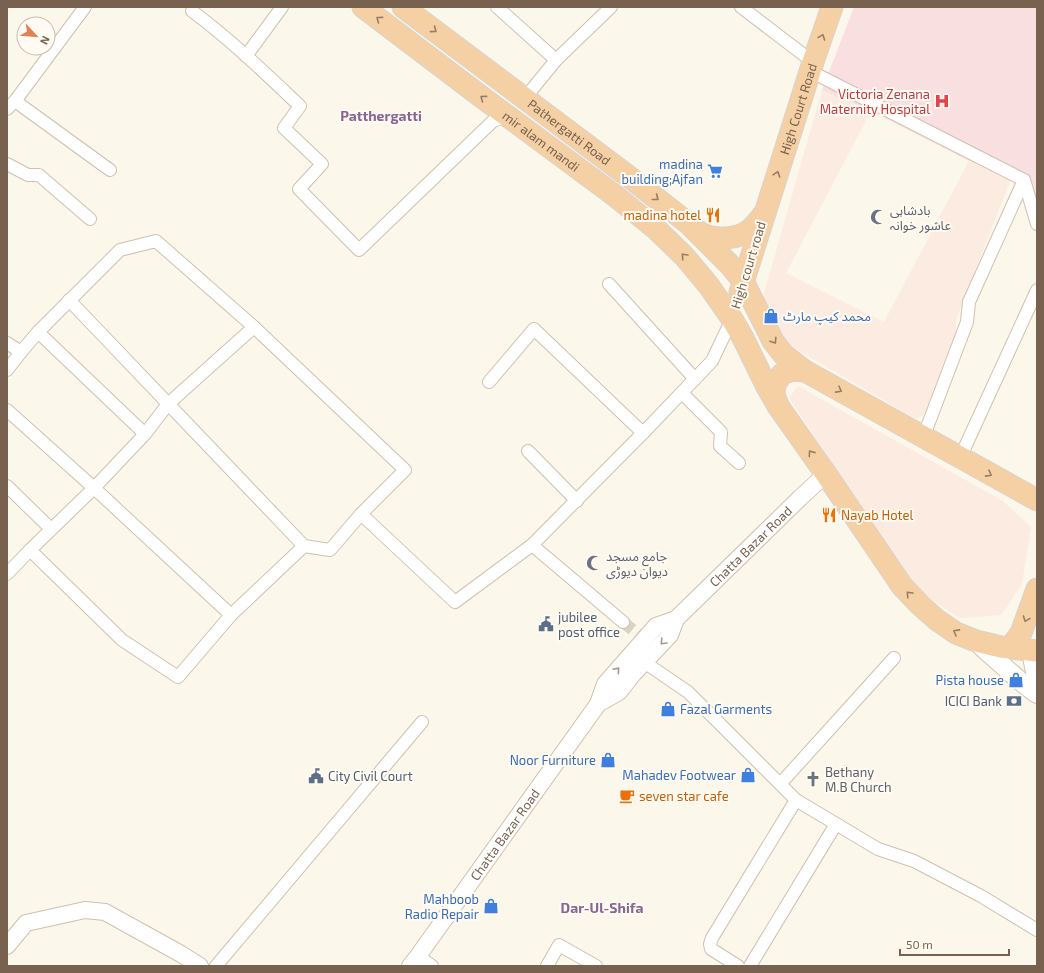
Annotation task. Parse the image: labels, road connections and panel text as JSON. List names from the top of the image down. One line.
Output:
{"streets":{"highway":["High Court Road","Pathergatti Road","mir alam mandi","High court road"],"street":["Chatta Bazar Road"]},"crossings":[["High Court Road","High court road"],["Pathergatti Road","High court road"],["mir alam mandi","High court road"],["mir alam mandi","Chatta Bazar Road"]],"one_way":["High Court Road","Pathergatti Road","mir alam mandi"],"districts":["Patthergatti","Dar-Ul-Shifa"],"places":{"hospital":["Victoria Zenana Maternity Hospital"],"supermarket":["madina building;Ajfan"],"restaurant":["madina hotel","Nayab Hotel"],"mosque":["بادشاہی عاشور خوانہ","جامع مسجد دیوان دیوڑی"],"shop":["محمد کیپ مارٹ","Pista house","Fazal Garments","Noor Furniture","Mahadev Footwear","Mahboob Radio Repair"],"public building":["jubilee post office","City Civil Court"],"bank":["ICICI Bank"],"church":["Bethany M.B Church"],"cafe":["seven star cafe"]},"scale_bar":"50 m","north":"bottom right"}
